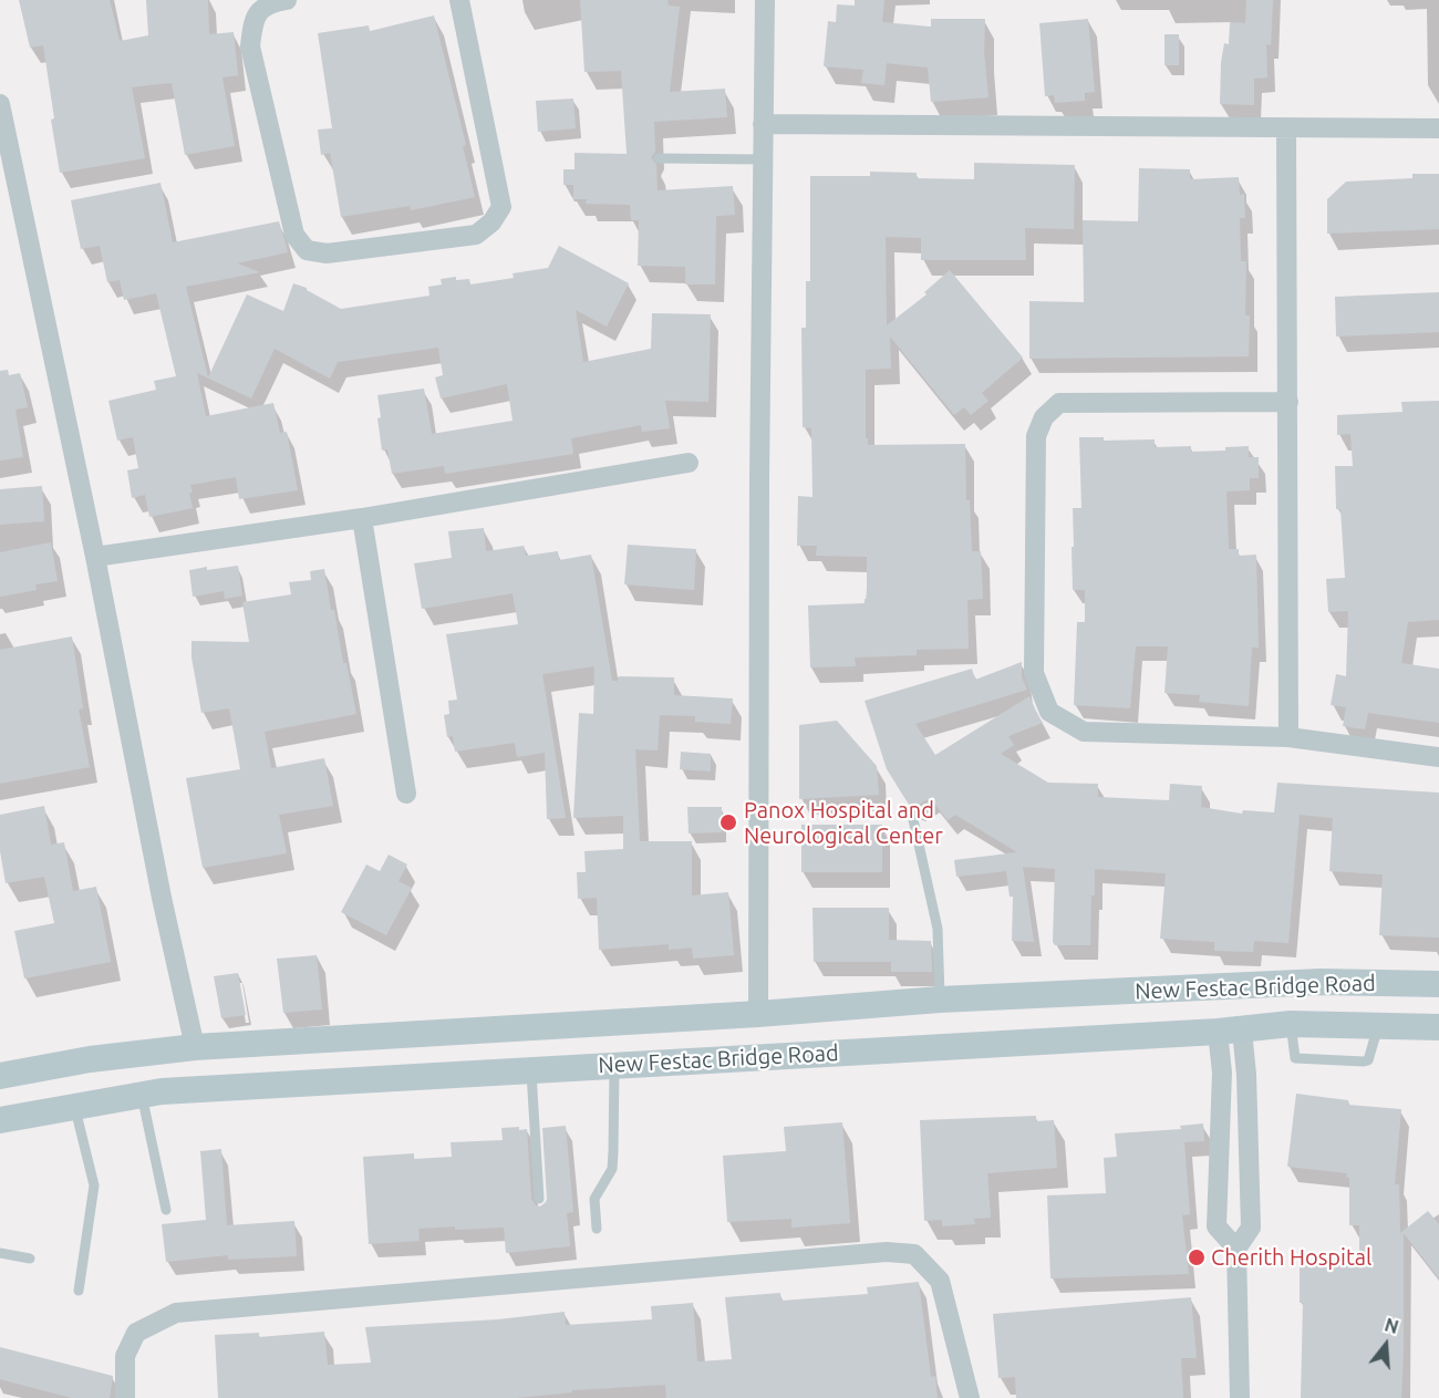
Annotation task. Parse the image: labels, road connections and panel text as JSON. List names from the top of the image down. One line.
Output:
{"streets":{"main road":["New Festac Bridge Road"]},"places":["Panox Hospital and Neurological Center","Cherith Hospital"],"north":"top"}
